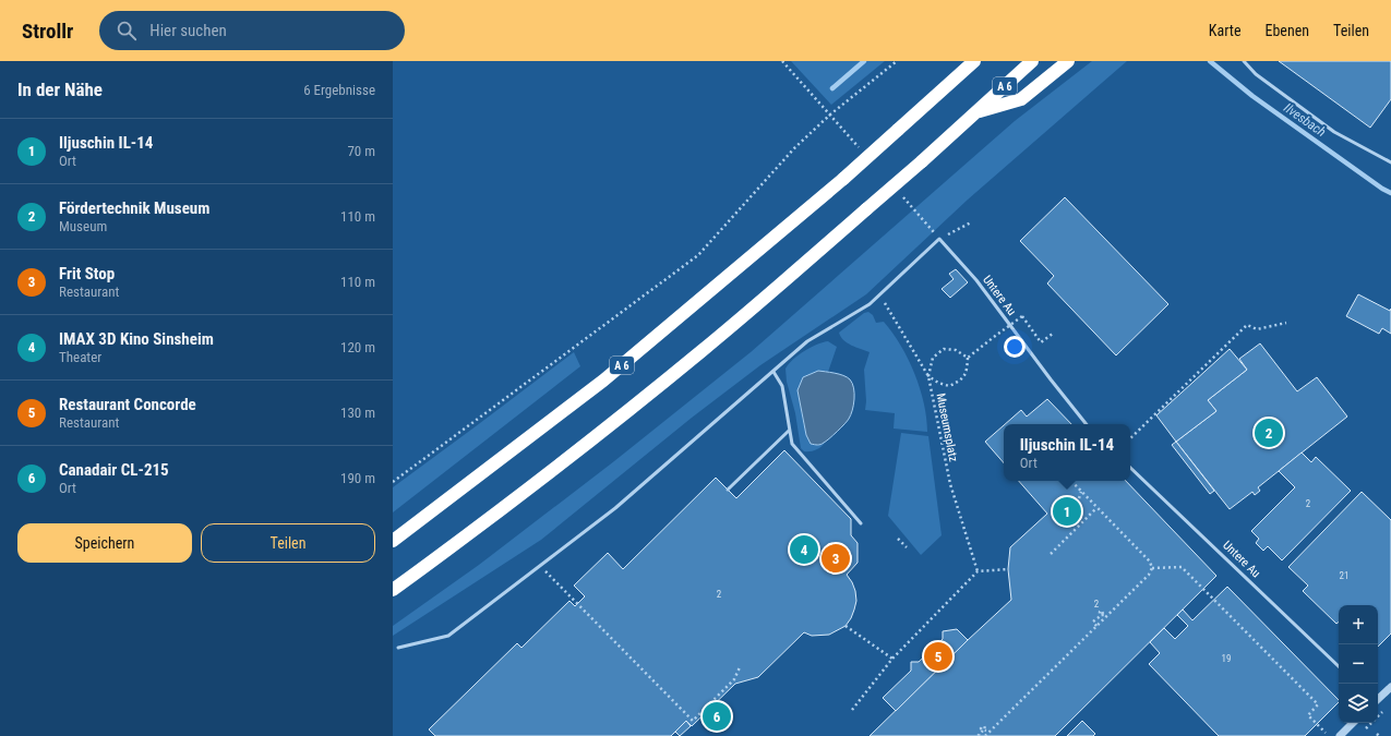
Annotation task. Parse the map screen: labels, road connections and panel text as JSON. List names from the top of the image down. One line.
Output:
{"streets":{"highway":["A 6"],"lane":["Untere Au"],"path":["Museumsplatz"]},"water":["Ilvesbach"],"house_numbers":["2","21","2","2","19"],"page":{"header":"Strollr","search":"Hier suchen","nav":["Karte","Ebenen","Teilen"],"heading":["In der Nähe","6 Ergebnisse"],"list":[{"mark":"1","name":"Iljuschin IL-14","note":"Ort","value":"70 m"},{"mark":"2","name":"Fördertechnik Museum","note":"Museum","value":"110 m"},{"mark":"3","name":"Frit Stop","note":"Restaurant","value":"110 m"},{"mark":"4","name":"IMAX 3D Kino Sinsheim","note":"Theater","value":"120 m"},{"mark":"5","name":"Restaurant Concorde","note":"Restaurant","value":"130 m"},{"mark":"6","name":"Canadair CL-215","note":"Ort","value":"190 m"}],"pins":["2","1","4","3","5","6"],"popup":["Iljuschin IL-14","Ort"],"buttons":["Speichern","Teilen"],"map_buttons":["+","−"]}}
